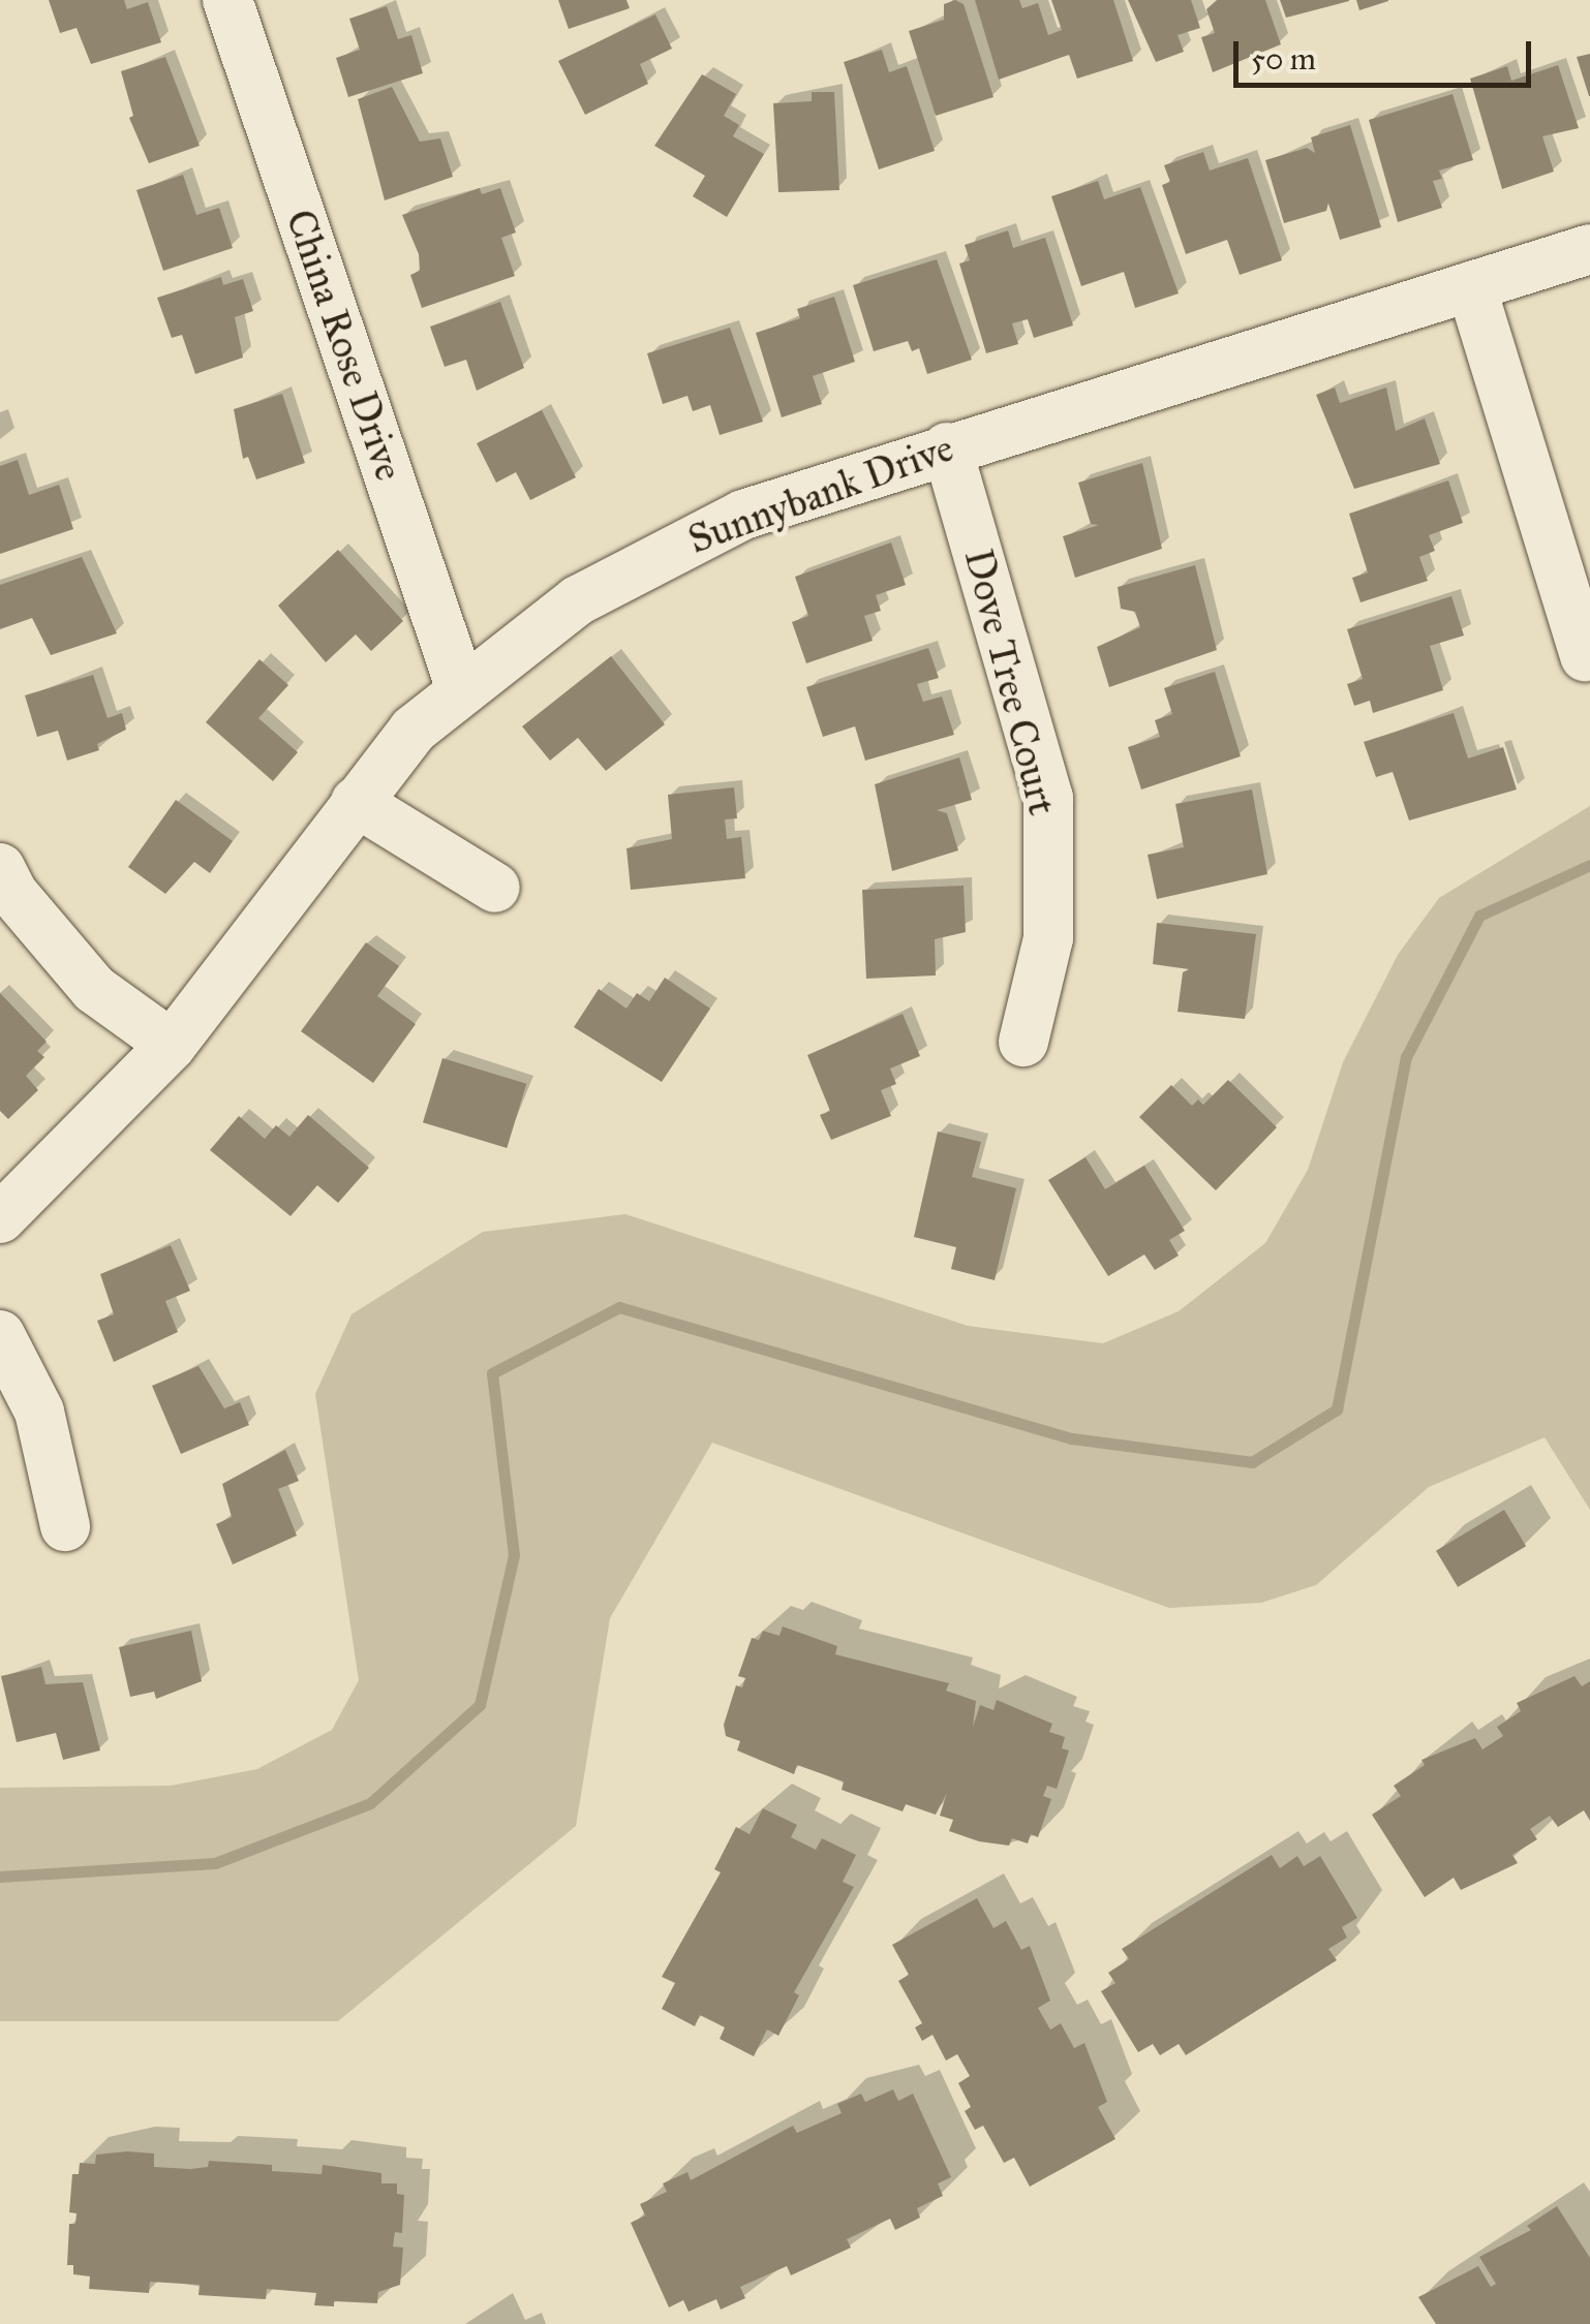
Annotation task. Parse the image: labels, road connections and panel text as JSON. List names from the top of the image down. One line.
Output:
{"streets":{"street":["China Rose Drive","Sunnybank Drive","Dove Tree Court"]},"crossings":[["China Rose Drive","Sunnybank Drive"],["Sunnybank Drive","Dove Tree Court"]],"scale_bar":"50 m"}
